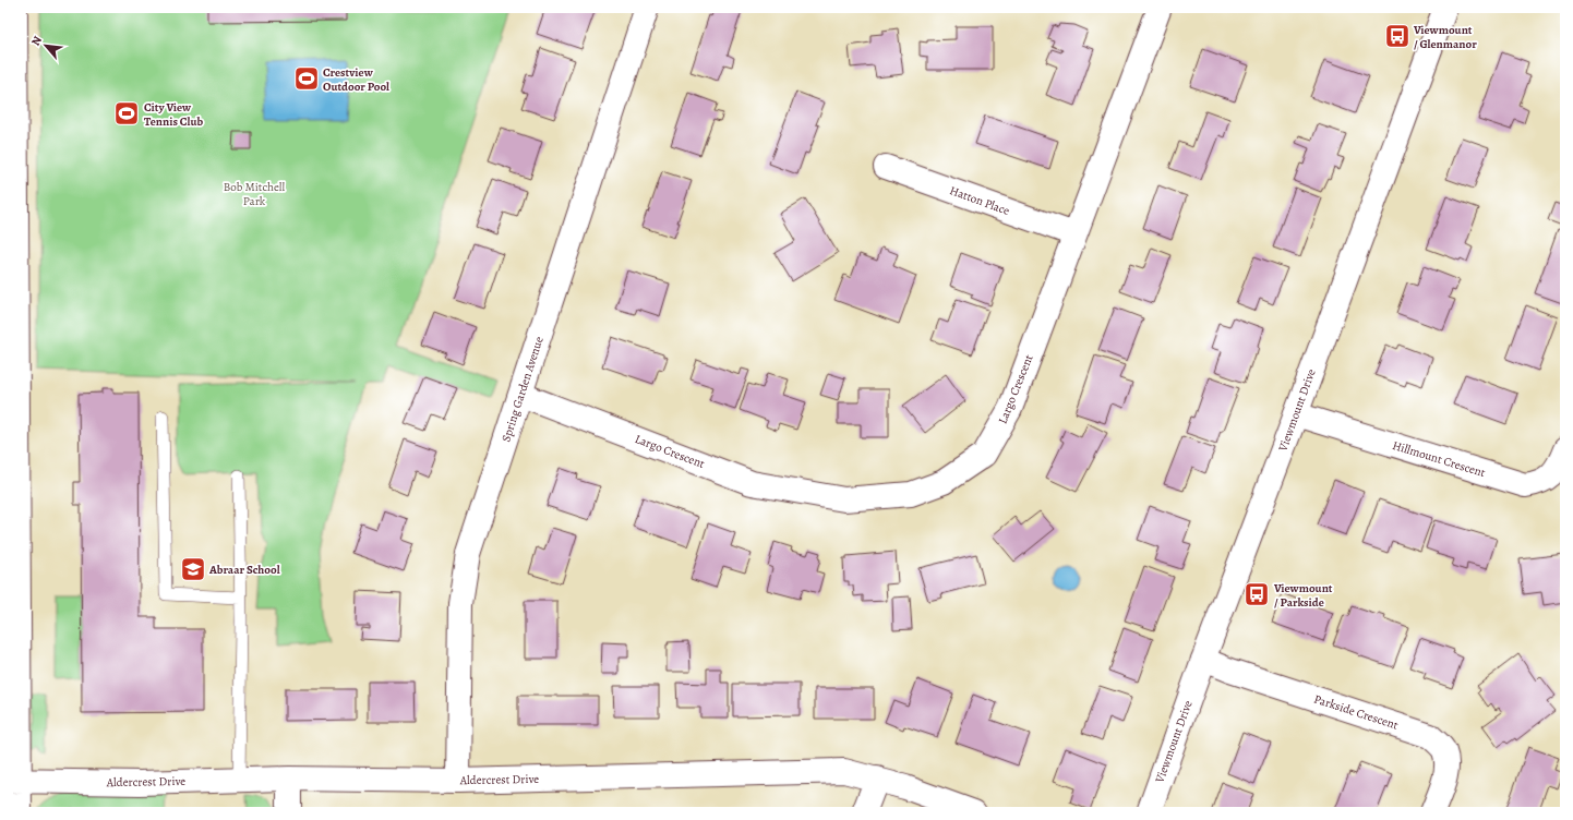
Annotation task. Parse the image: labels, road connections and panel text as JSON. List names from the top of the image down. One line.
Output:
{"streets":{"street":["Hatton Place","Spring Garden Avenue","Largo Crescent","Viewmount Drive","Hillmount Crescent","Parkside Crescent","Aldercrest Drive"]},"crossings":[["Hatton Place","Largo Crescent"],["Spring Garden Avenue","Largo Crescent"],["Spring Garden Avenue","Aldercrest Drive"],["Viewmount Drive","Hillmount Crescent"],["Viewmount Drive","Parkside Crescent"]],"parks":["Bob Mitchell Park"],"places":{"bus stop":["Viewmount / Glenmanor","Viewmount / Parkside"],"sports":["Crestview Outdoor Pool","City View Tennis Club"],"school or university":["Abraar School"]},"north":"top left"}
